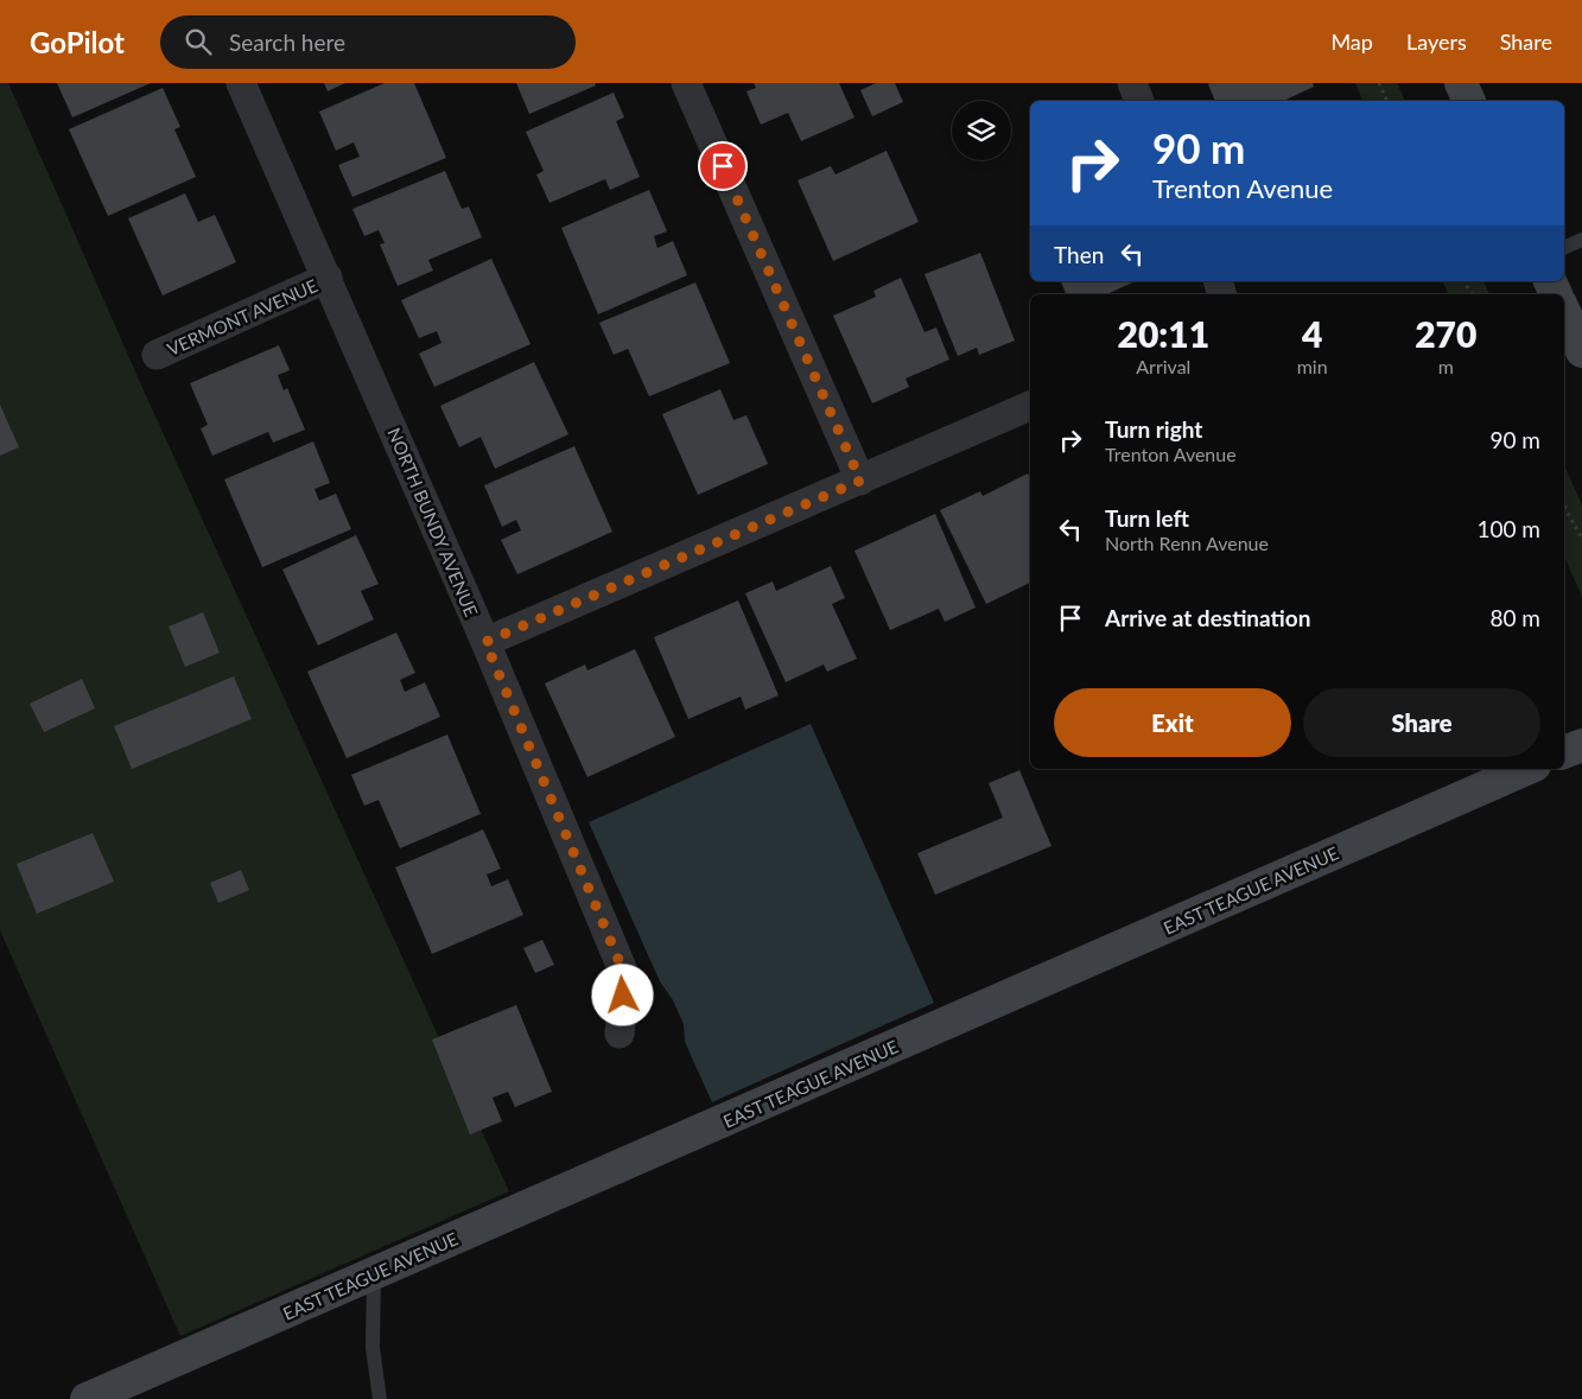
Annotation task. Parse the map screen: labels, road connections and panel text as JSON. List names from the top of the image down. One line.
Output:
{"streets":{"street":["VERMONT AVENUE","NORTH BUNDY AVENUE","EAST TEAGUE AVENUE"]},"crossings":[["VERMONT AVENUE","NORTH BUNDY AVENUE"]],"page":{"header":"GoPilot","search":"Search here","nav":["Map","Layers","Share"],"turn":["90 m","Trenton Avenue"],"then":"Then","eta":["20:11","Arrival","4","min","270","m"],"list":[{"name":"Turn right","note":"Trenton Avenue","value":"90 m"},{"name":"Turn left","note":"North Renn Avenue","value":"100 m"},{"name":"Arrive at destination","value":"80 m"}],"buttons":["Exit","Share"]}}
